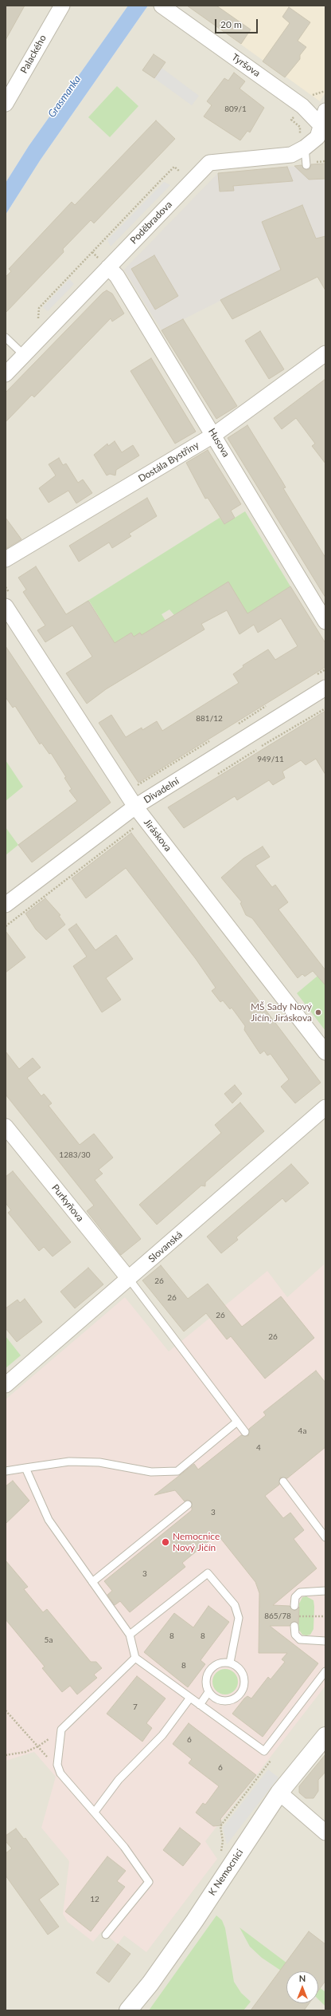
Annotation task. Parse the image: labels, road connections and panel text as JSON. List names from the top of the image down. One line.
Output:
{"streets":{"street":["Palackého","Tyršova","Poděbradova","Husova","Dostála Bystřiny","Divadelní","Jiráskova","Purkyňova","Slovanská","K Nemocnici"]},"crossings":[["Tyršova","Poděbradova"],["Poděbradova","Husova"],["Husova","Dostála Bystřiny"],["Divadelní","Jiráskova"],["Purkyňova","Slovanská"]],"water":["Grasmanka"],"places":["MŠ Sady Nový Jičín, Jiráskova","Nemocnice Nový Jičín"],"house_numbers":["809/1","881/12","949/11","1283/30","26","26","26","26","4a","4","3","3","865/78","8","8","5a","8","7","6","6","12"],"scale_bar":"20 m","north":"top"}
